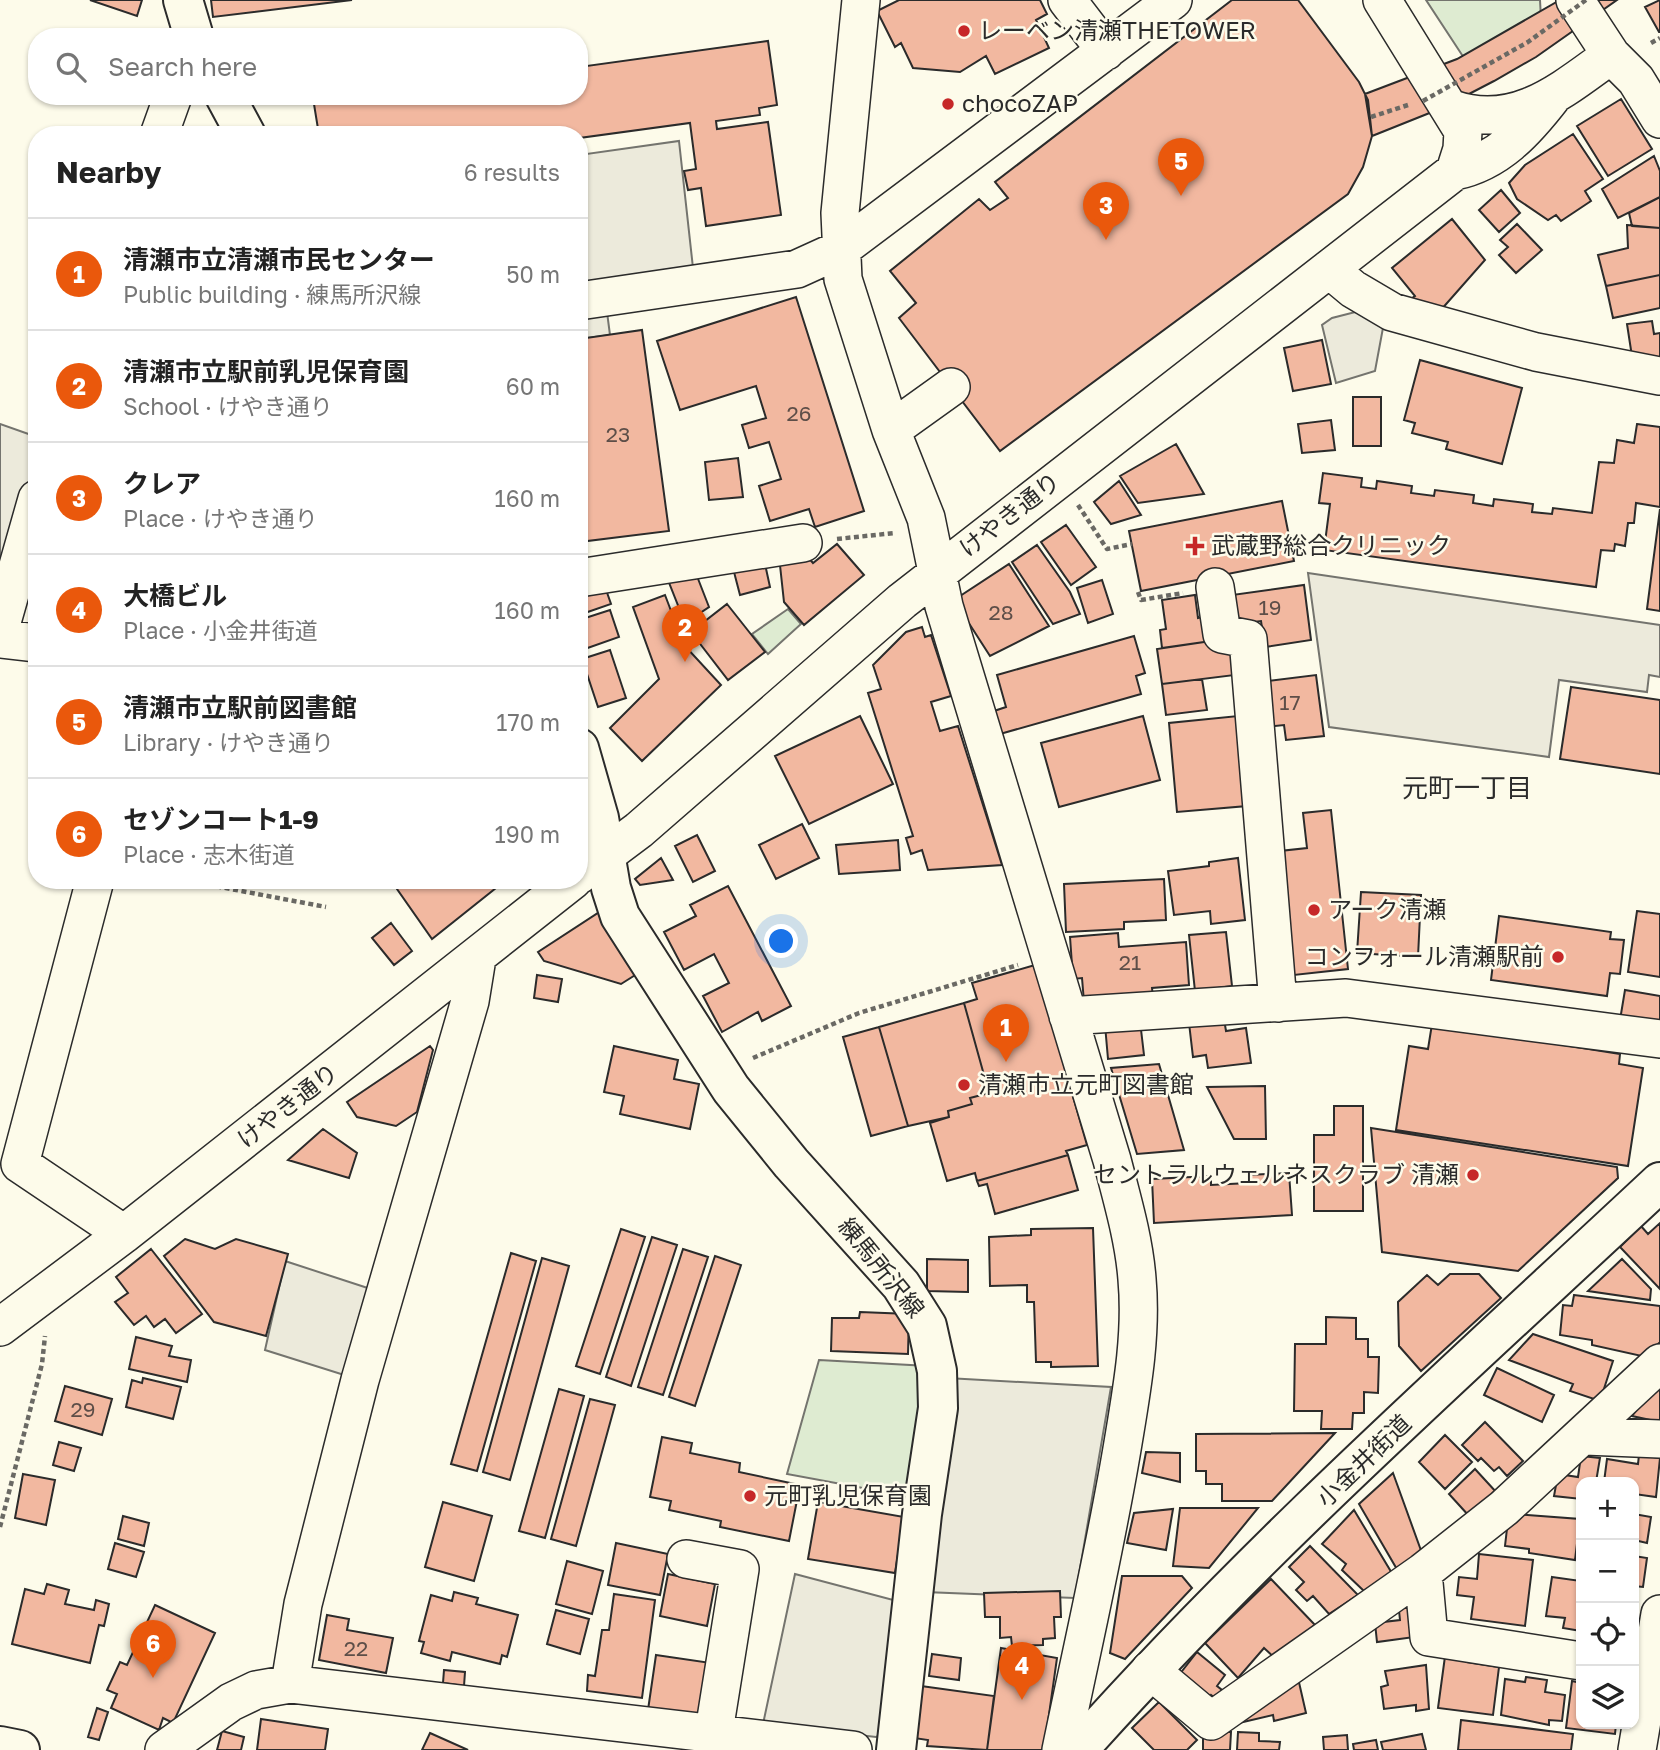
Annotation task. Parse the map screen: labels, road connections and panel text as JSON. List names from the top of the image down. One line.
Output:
{"streets":{"main road":["練馬所沢線","小金井街道"],"street":["けやき通り"]},"crossings":[["けやき通り","練馬所沢線"]],"districts":["元町一丁目"],"places":{"other":["レーベン清瀬THETOWER","chocoZAP","アーク清瀬","コンフォール清瀬駅前","清瀬市立元町図書館","セントラルウェルネスクラブ 清瀬","元町乳児保育園"],"health":["武蔵野総合クリニック"]},"house_numbers":["26","23","19","28","17","21","29","22"],"page":{"search":"Search here","heading":["Nearby","6 results"],"pins":["5","3","2","1","6","4"],"list":[{"mark":"1","name":"清瀬市立清瀬市民センター","note":"Public building · 練馬所沢線","value":"50 m"},{"mark":"2","name":"清瀬市立駅前乳児保育園","note":"School · けやき通り","value":"60 m"},{"mark":"3","name":"クレア","note":"Place · けやき通り","value":"160 m"},{"mark":"4","name":"大橋ビル","note":"Place · 小金井街道","value":"160 m"},{"mark":"5","name":"清瀬市立駅前図書館","note":"Library · けやき通り","value":"170 m"},{"mark":"6","name":"セゾンコート1-9","note":"Place · 志木街道","value":"190 m"}],"map_buttons":["+","−"]}}
